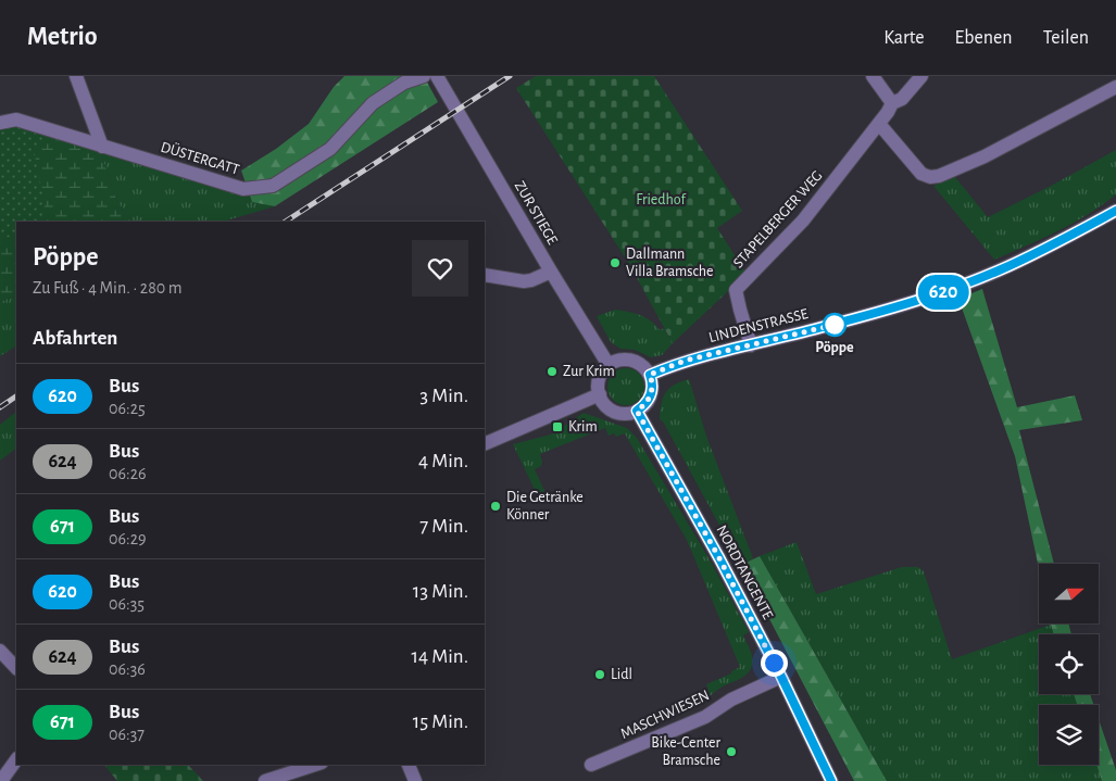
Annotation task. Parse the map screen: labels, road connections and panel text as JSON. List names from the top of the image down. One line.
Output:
{"streets":{"street":["DÜSTERGATT","ZUR STIEGE","STAPELBERGER WEG","LINDENSTRASSE","NORDTANGENTE","MASCHWIESEN"]},"crossings":[["ZUR STIEGE","LINDENSTRASSE"],["ZUR STIEGE","NORDTANGENTE"],["STAPELBERGER WEG","LINDENSTRASSE"],["LINDENSTRASSE","NORDTANGENTE"],["NORDTANGENTE","MASCHWIESEN"]],"parks":["Friedhof"],"places":{"other":["Dallmann Villa Bramsche","Pöppe","Zur Krim","Die Getränke Könner","Lidl","Bike-Center Bramsche"],"transit":["Krim"]},"lines":["bus line 620"],"north":"right","page":{"header":"Metrio","nav":["Karte","Ebenen","Teilen"],"on_map":"620","heading":[["Pöppe","Zu Fuß · 4 Min. · 280 m"],"Abfahrten"],"list":[{"mark":"620","name":"Bus","note":"06:25","value":"3 Min."},{"mark":"624","name":"Bus","note":"06:26","value":"4 Min."},{"mark":"671","name":"Bus","note":"06:29","value":"7 Min."},{"mark":"620","name":"Bus","note":"06:35","value":"13 Min."},{"mark":"624","name":"Bus","note":"06:36","value":"14 Min."},{"mark":"671","name":"Bus","note":"06:37","value":"15 Min."}]}}
